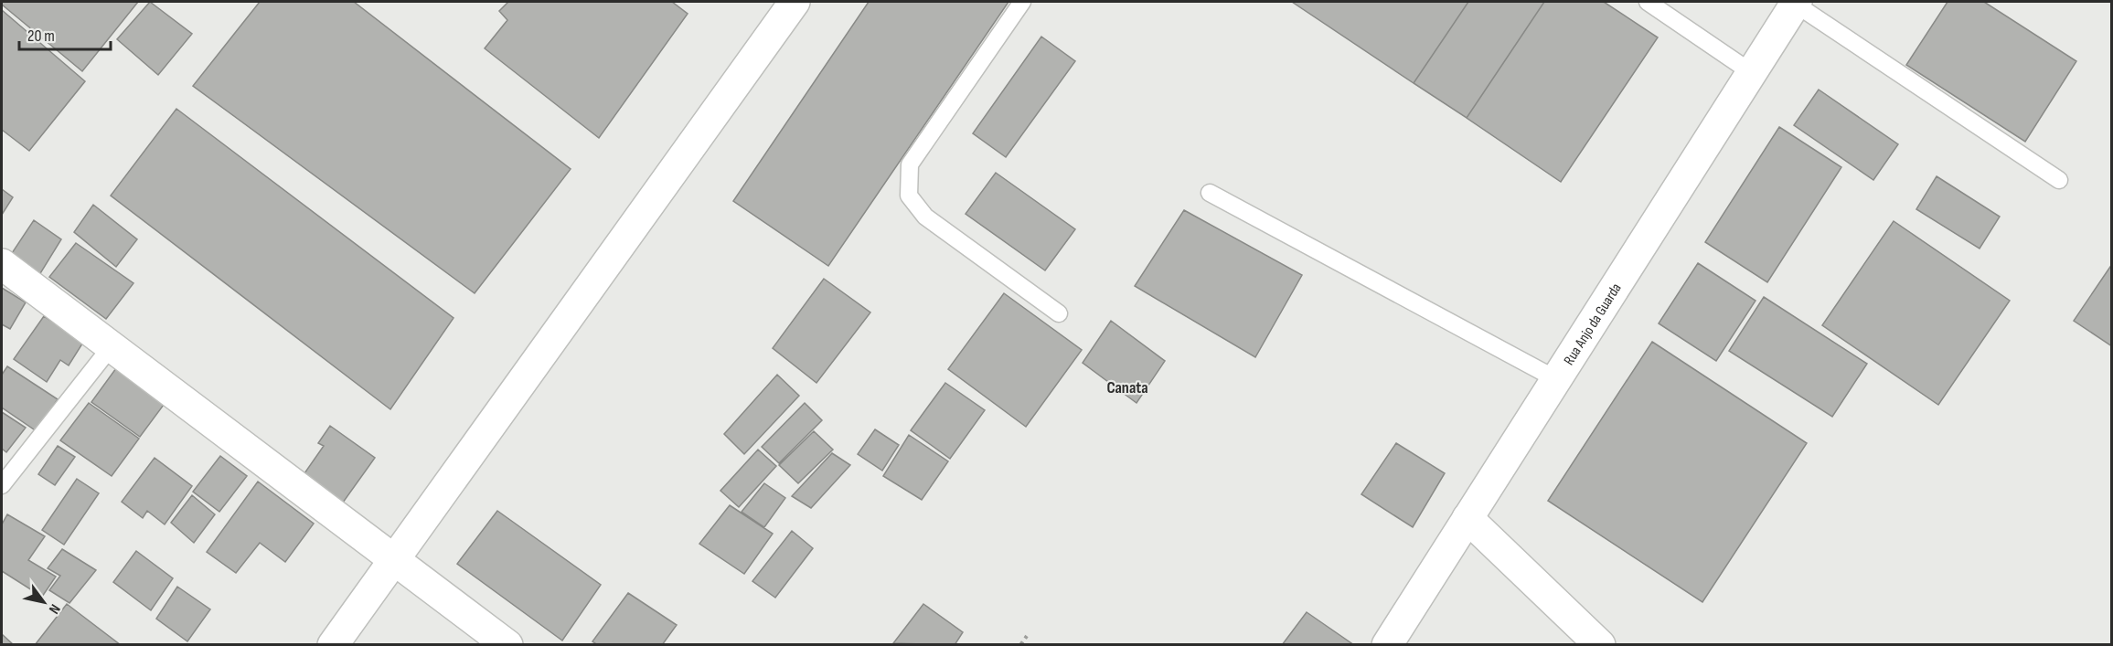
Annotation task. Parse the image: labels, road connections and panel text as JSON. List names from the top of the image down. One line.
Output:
{"streets":{"street":["Rua Anjo da Guarda"]},"districts":["Canata"],"scale_bar":"20 m","north":"bottom right"}
